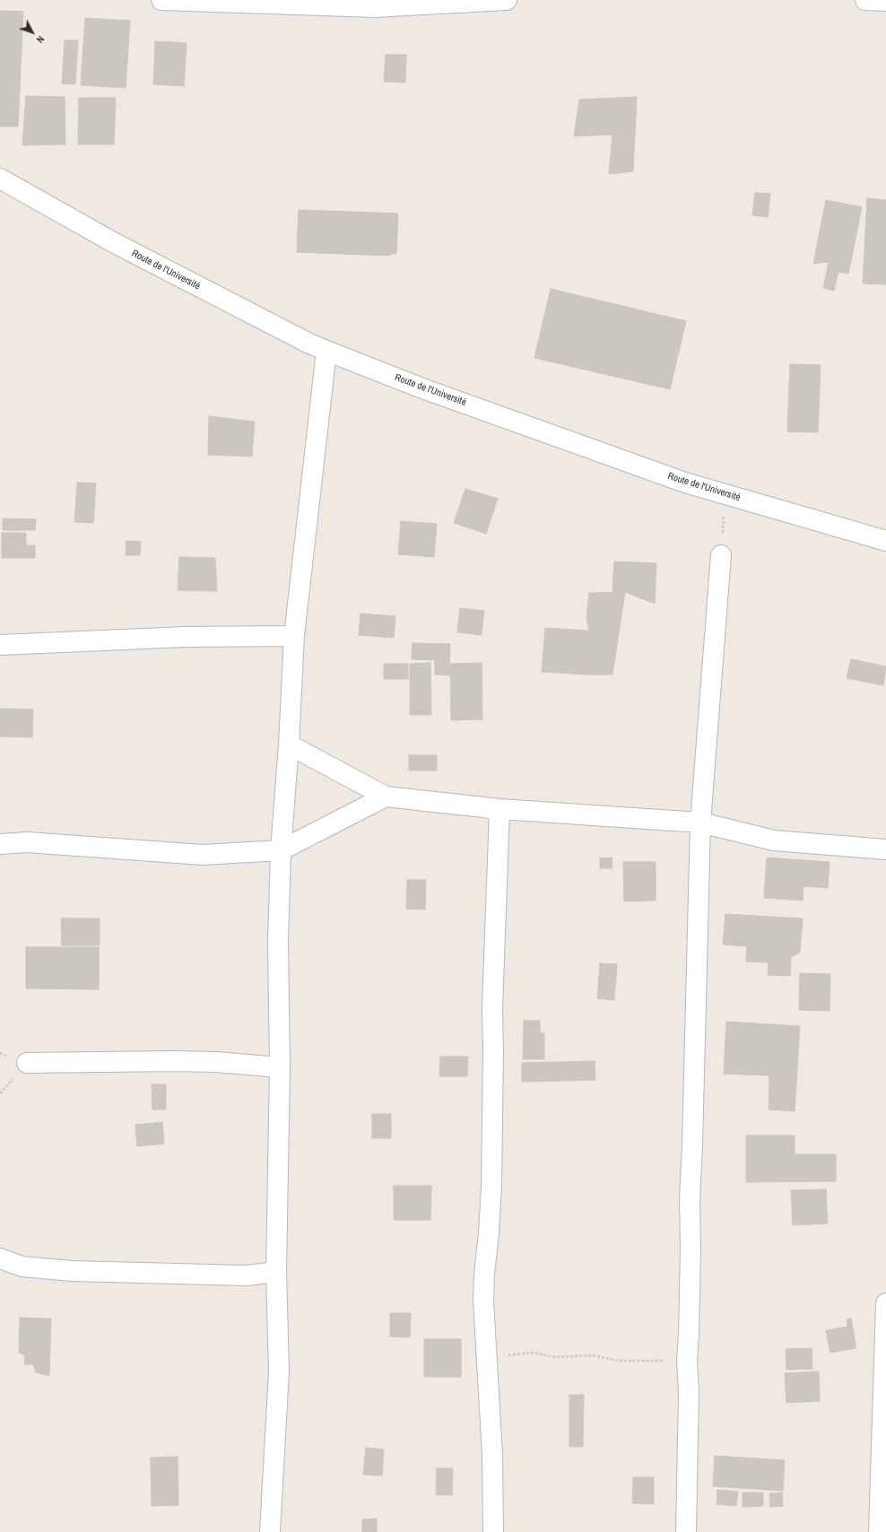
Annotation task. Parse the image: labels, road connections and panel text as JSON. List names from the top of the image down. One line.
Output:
{"streets":{"street":["Route de l'Université"]},"north":"bottom right"}
